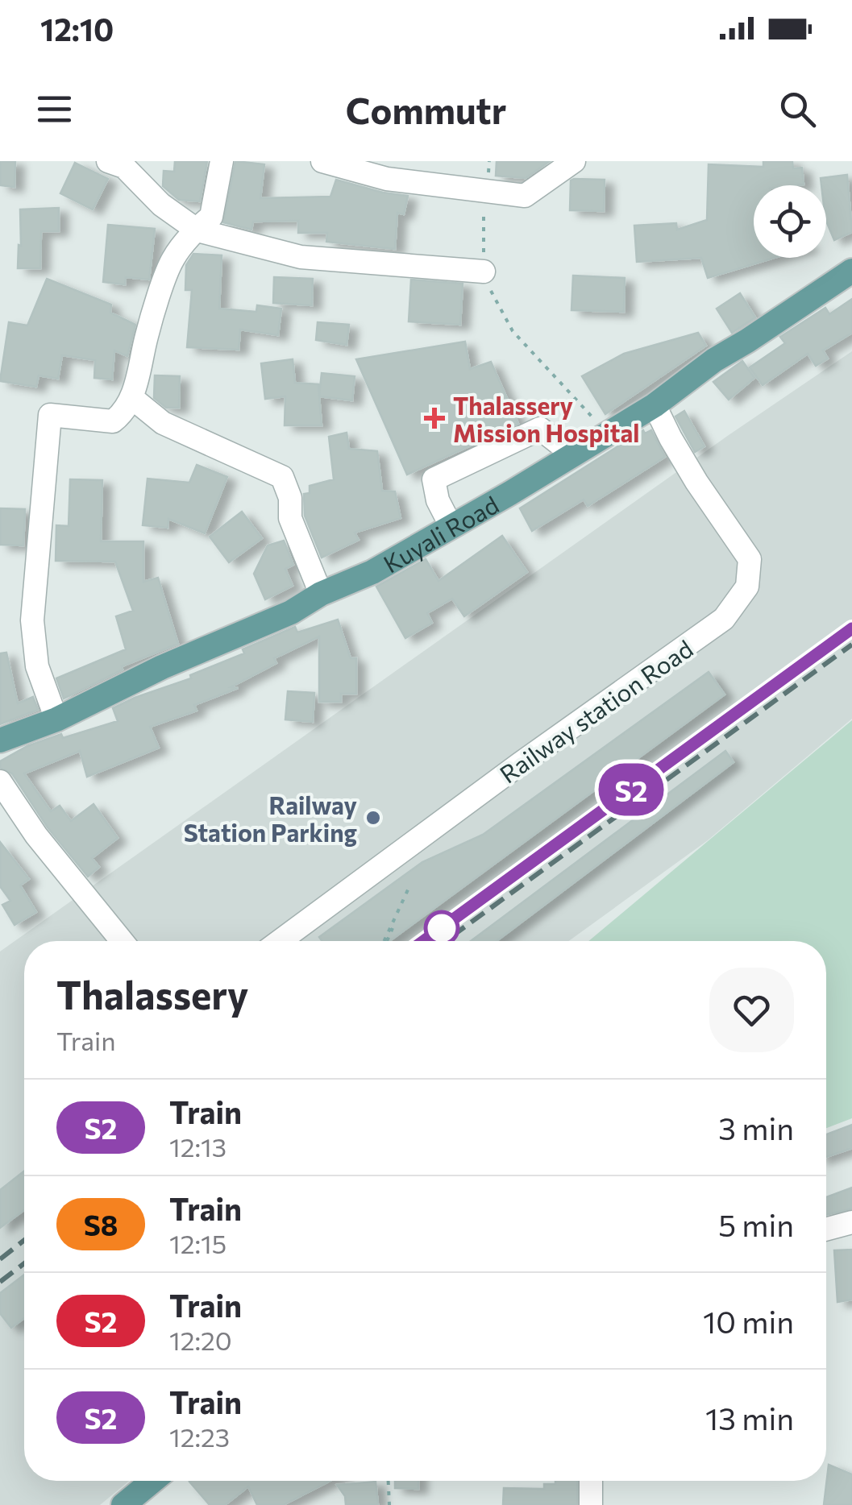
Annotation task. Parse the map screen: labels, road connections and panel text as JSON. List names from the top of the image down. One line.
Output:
{"streets":{"main road":["Kuyali Road"],"street":["Railway station Road"]},"crossings":[["Kuyali Road","Railway station Road"]],"places":{"health":["Thalassery Mission Hospital"],"other":["Railway Station Parking"]},"page":{"status":"12:10","header":"Commutr","on_map":"S2","heading":["Thalassery","Train"],"list":[{"mark":"S2","name":"Train","note":"12:13","value":"3 min"},{"mark":"S8","name":"Train","note":"12:15","value":"5 min"},{"mark":"S2","name":"Train","note":"12:20","value":"10 min"},{"mark":"S2","name":"Train","note":"12:23","value":"13 min"}]}}
